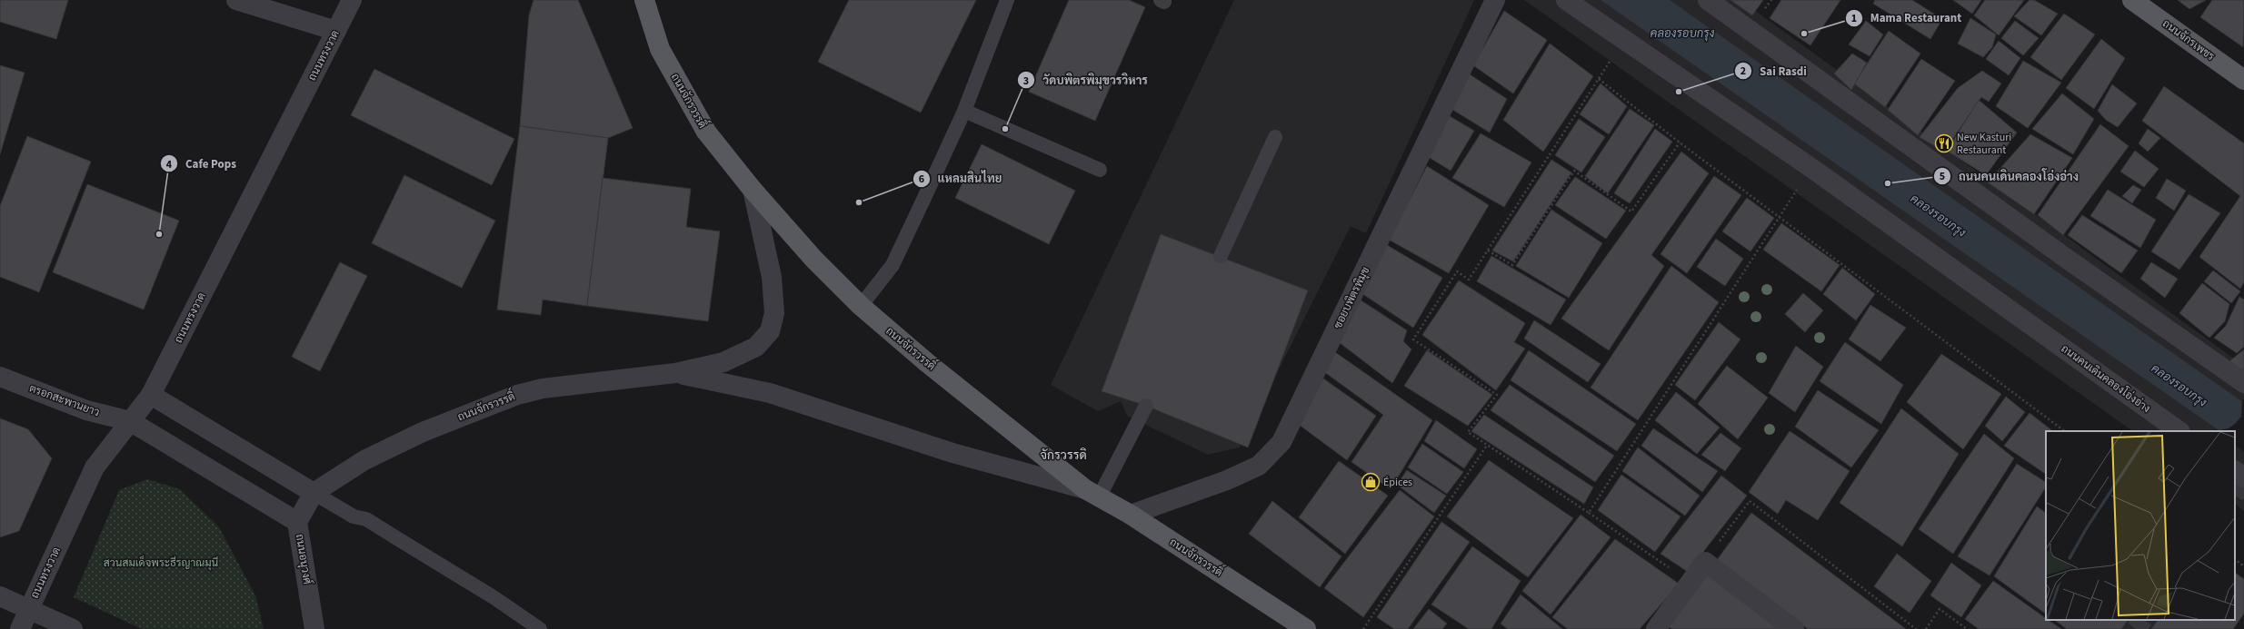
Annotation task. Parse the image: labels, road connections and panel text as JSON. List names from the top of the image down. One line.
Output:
{"streets":{"main road":["ถนนจักรเพชร","ถนนจักรวรรดิ์"],"street":["ถนนทรงวาด","ซอยบพิตรพิมุข","ถนนคนเดินคลองโอ่งอ่าง","ตรอกสะพานยาว","ถนนอนุวงศ์"]},"crossings":[["ถนนทรงวาด","ตรอกสะพานยาว"],["ถนนจักรวรรดิ์","ซอยบพิตรพิมุข"],["ถนนจักรวรรดิ์","ถนนอนุวงศ์"],["ตรอกสะพานยาว","ถนนอนุวงศ์"]],"districts":["จักรวรรดิ"],"water":["คลองรอบกรุง"],"parks":["สวนสมเด็จพระธีรญาณมุนี"],"places":{"other":["Mama Restaurant","Sai Rasdi","วัดบพิตรพิมุขวรวิหาร","ถนนคนเดินคลองโอ่งอ่าง","แหลมสินไทย","Cafe Pops"],"restaurant":["New Kasturi Restaurant"],"shop":["Épices"]}}
